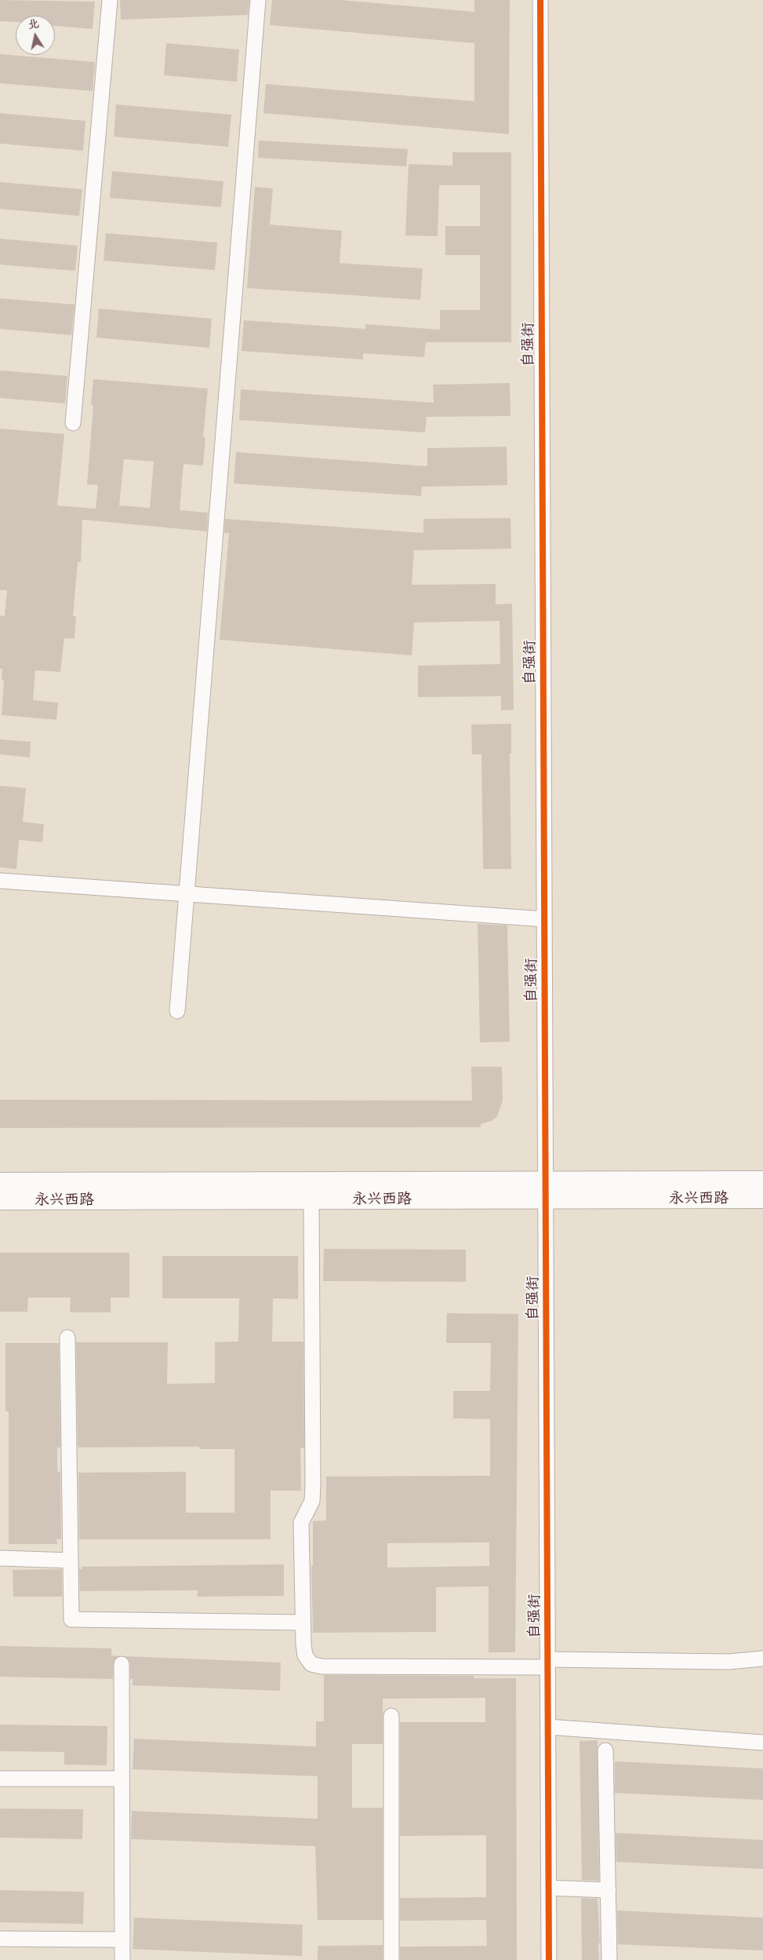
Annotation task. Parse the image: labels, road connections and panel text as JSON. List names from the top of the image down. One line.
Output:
{"streets":{"main road":["永兴西路"],"street":["自强街"]},"crossings":[["自强街","永兴西路"]],"north":"top"}
